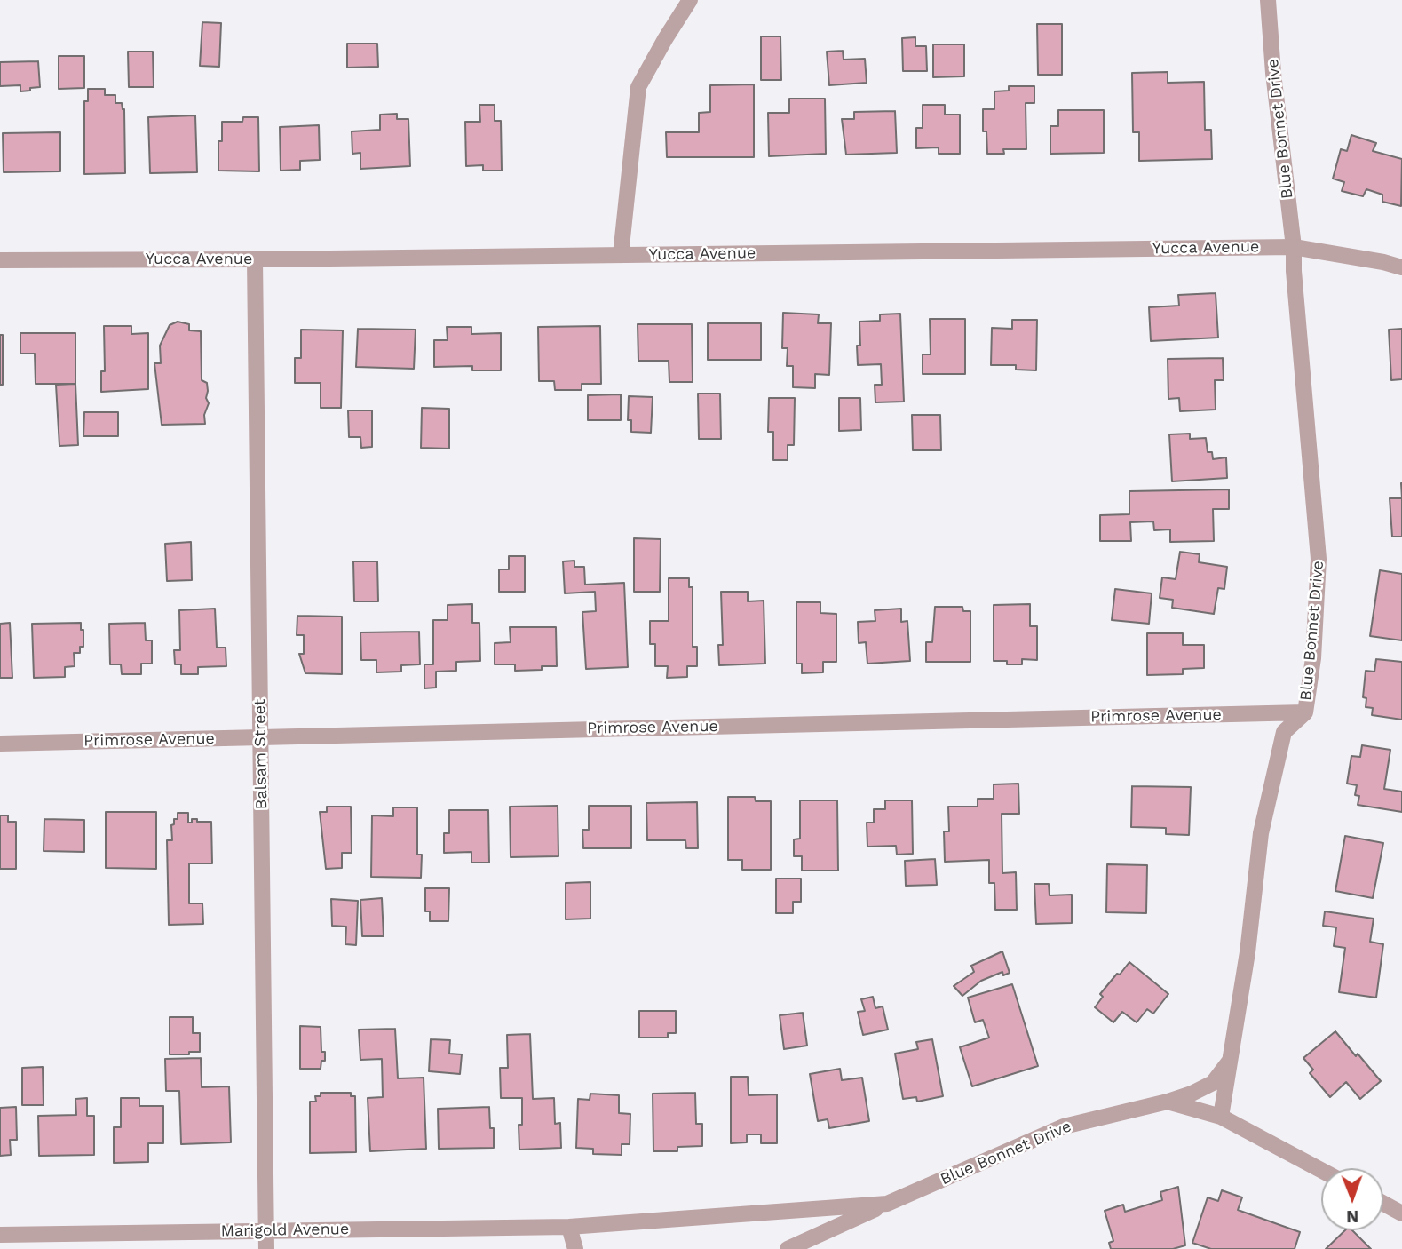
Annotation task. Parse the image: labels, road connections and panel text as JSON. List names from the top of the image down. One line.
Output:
{"streets":{"street":["Blue Bonnet Drive","Yucca Avenue","Primrose Avenue","Balsam Street","Marigold Avenue"]},"crossings":[["Blue Bonnet Drive","Yucca Avenue"],["Blue Bonnet Drive","Primrose Avenue"],["Blue Bonnet Drive","Marigold Avenue"],["Yucca Avenue","Balsam Street"],["Primrose Avenue","Balsam Street"],["Balsam Street","Marigold Avenue"]],"north":"bottom"}
